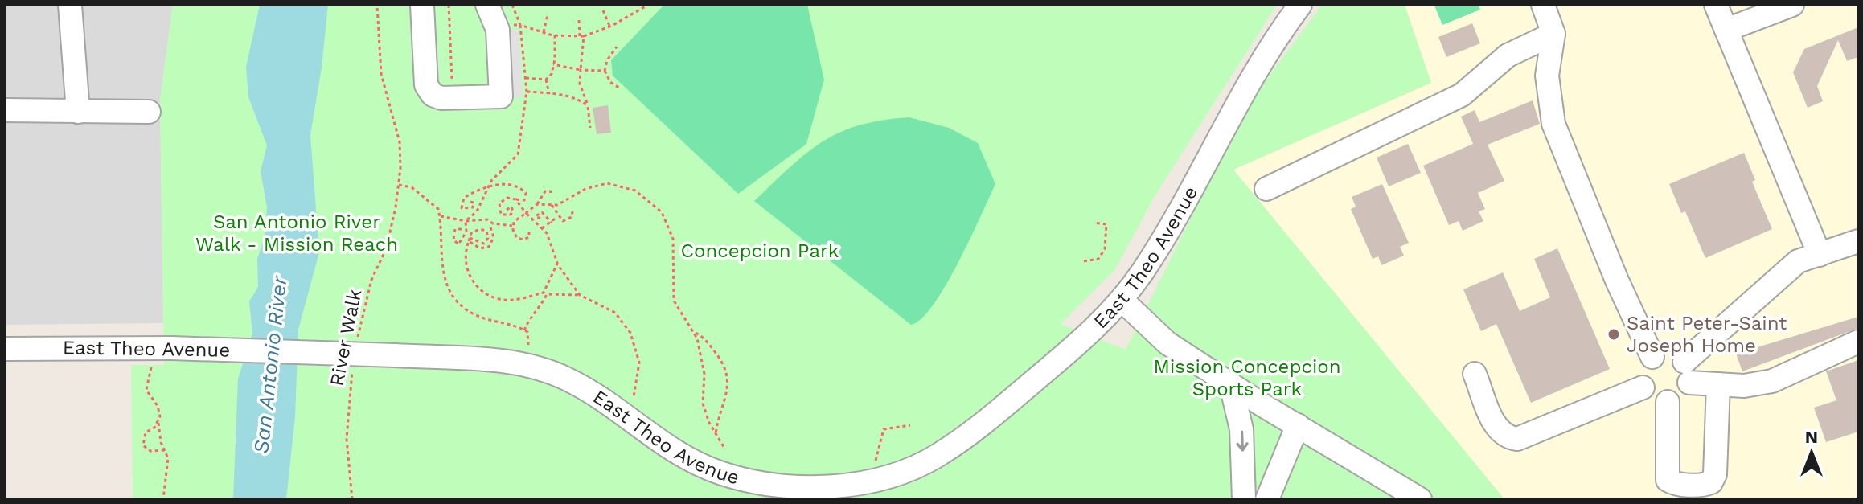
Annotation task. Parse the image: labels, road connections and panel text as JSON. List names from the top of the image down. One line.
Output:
{"streets":{"street":["East Theo Avenue"],"path":["River Walk"]},"water":["San Antonio River"],"parks":["San Antonio River Walk - Mission Reach","Concepcion Park","Mission Concepcion Sports Park"],"places":["Saint Peter-Saint Joseph Home"],"north":"top"}
